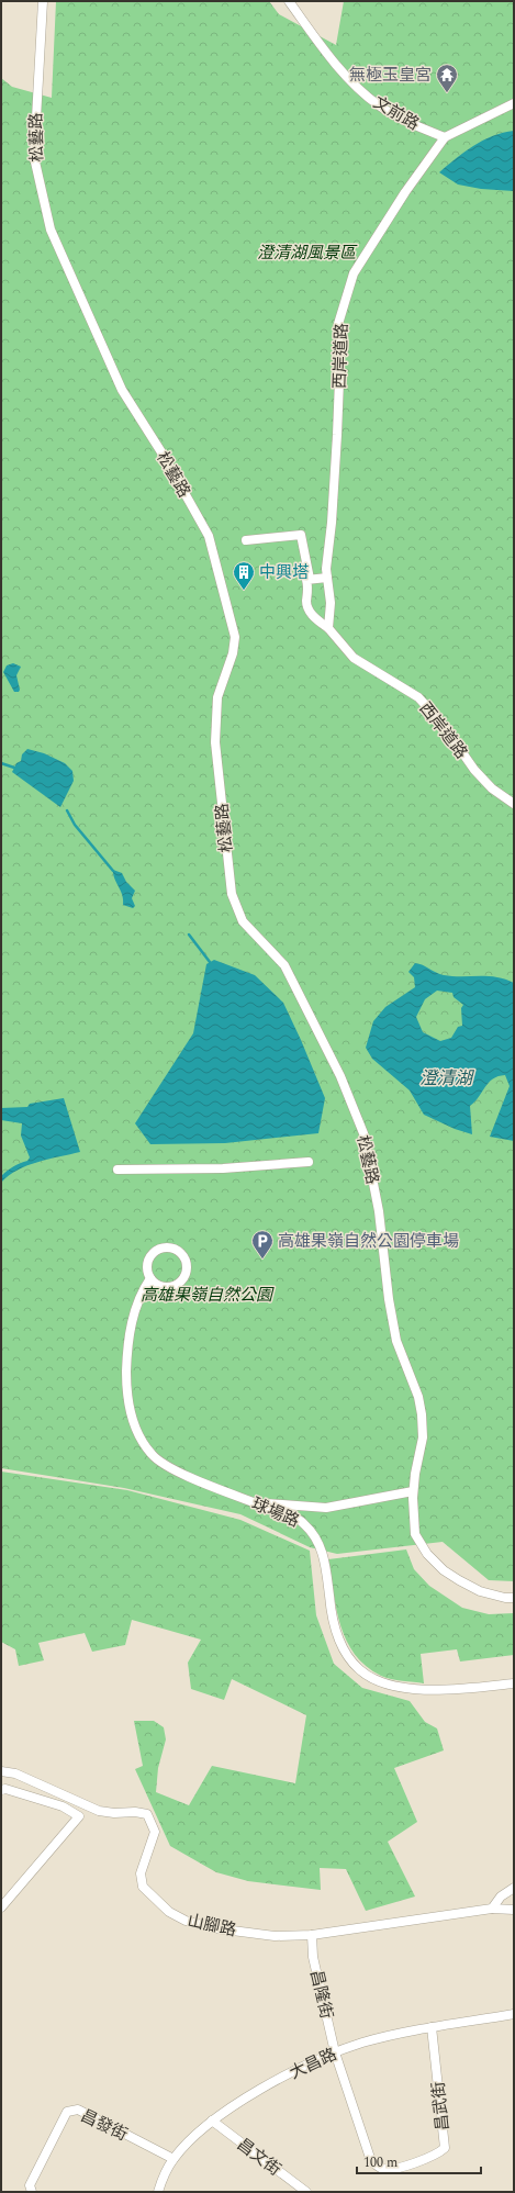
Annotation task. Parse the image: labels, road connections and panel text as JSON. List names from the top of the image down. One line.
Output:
{"streets":{"street":["文前路","松藝路","西岸道路","球場路","山腳路","昌隆街","大昌路","昌武街","昌發街","昌文街"]},"crossings":[["文前路","西岸道路"],["山腳路","昌隆街"],["昌隆街","大昌路"],["昌隆街","昌武街"],["大昌路","昌武街"],["大昌路","昌發街"],["大昌路","昌文街"]],"water":["澄清湖"],"parks":["澄清湖風景區","高雄果嶺自然公園"],"places":{"temple":["無極玉皇宮"],"building":["中興塔"],"parking":["高雄果嶺自然公園停車場"]},"scale_bar":"100 m"}
